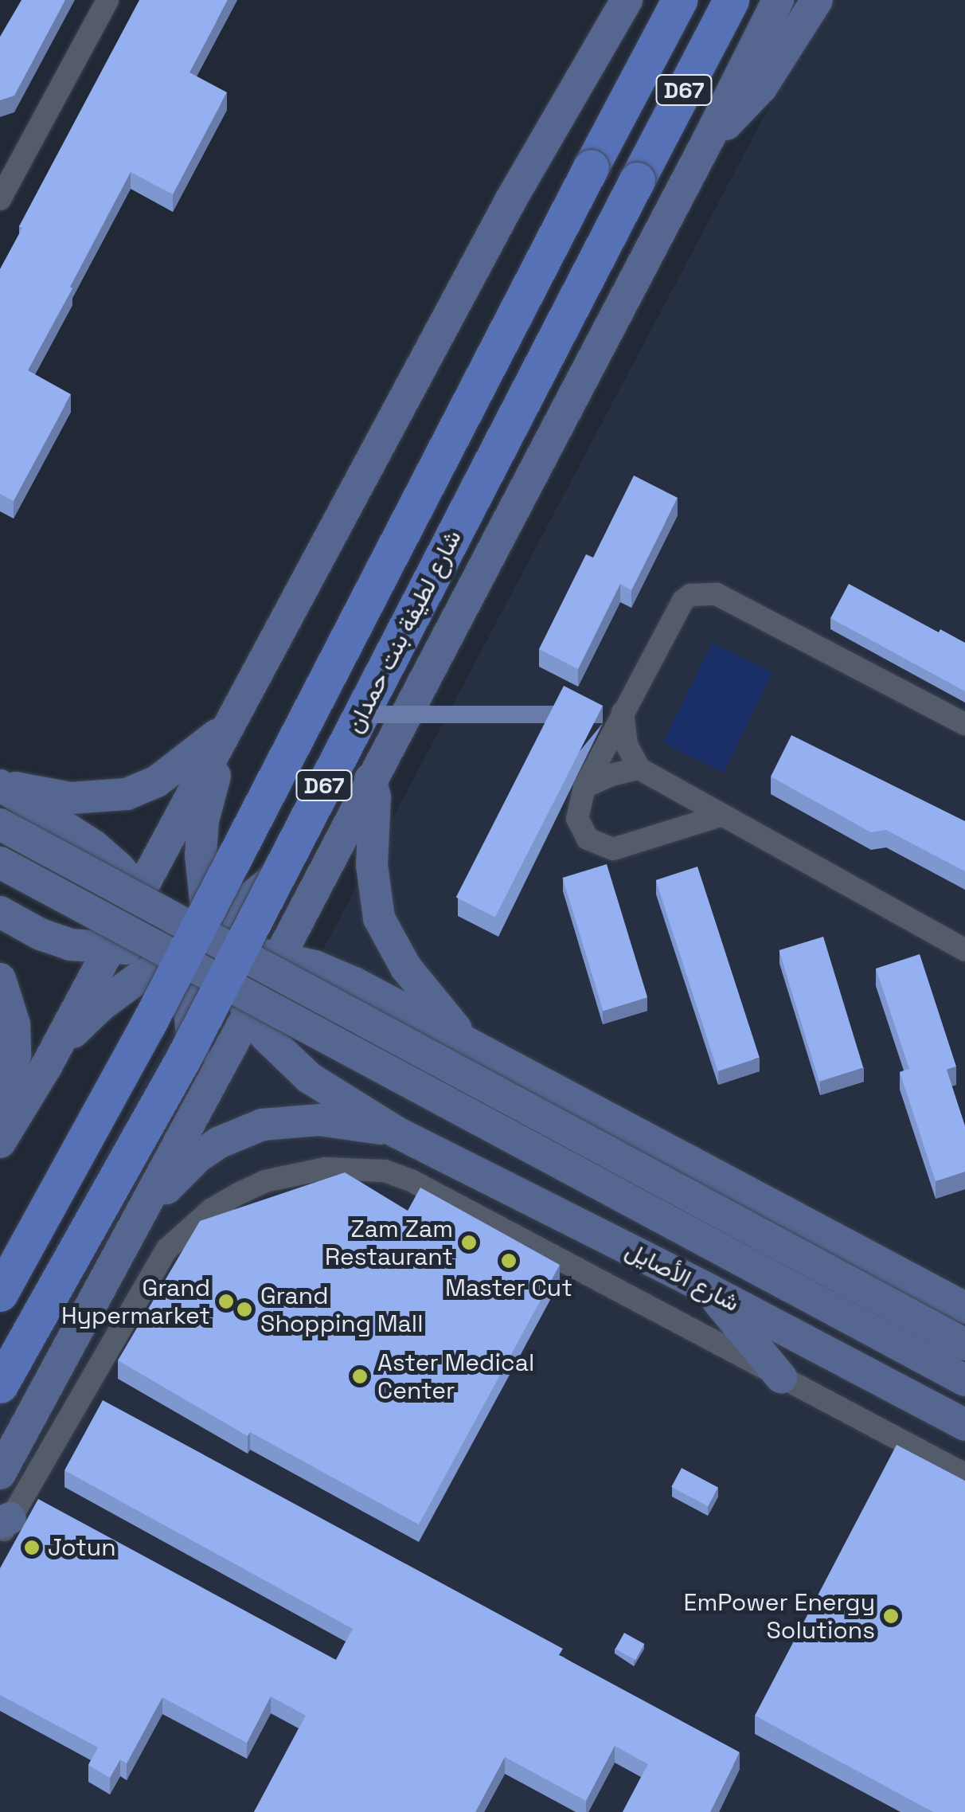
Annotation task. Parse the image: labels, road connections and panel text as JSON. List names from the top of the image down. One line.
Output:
{"streets":{"main road":["D67","شارع لطيفة بنت حمدان"],"street":["شارع الأصايل"]},"places":["Zam Zam Restaurant","Master Cut","Grand Hypermarket","Grand Shopping Mall","Aster Medical Center","Jotun","EmPower Energy Solutions"]}
